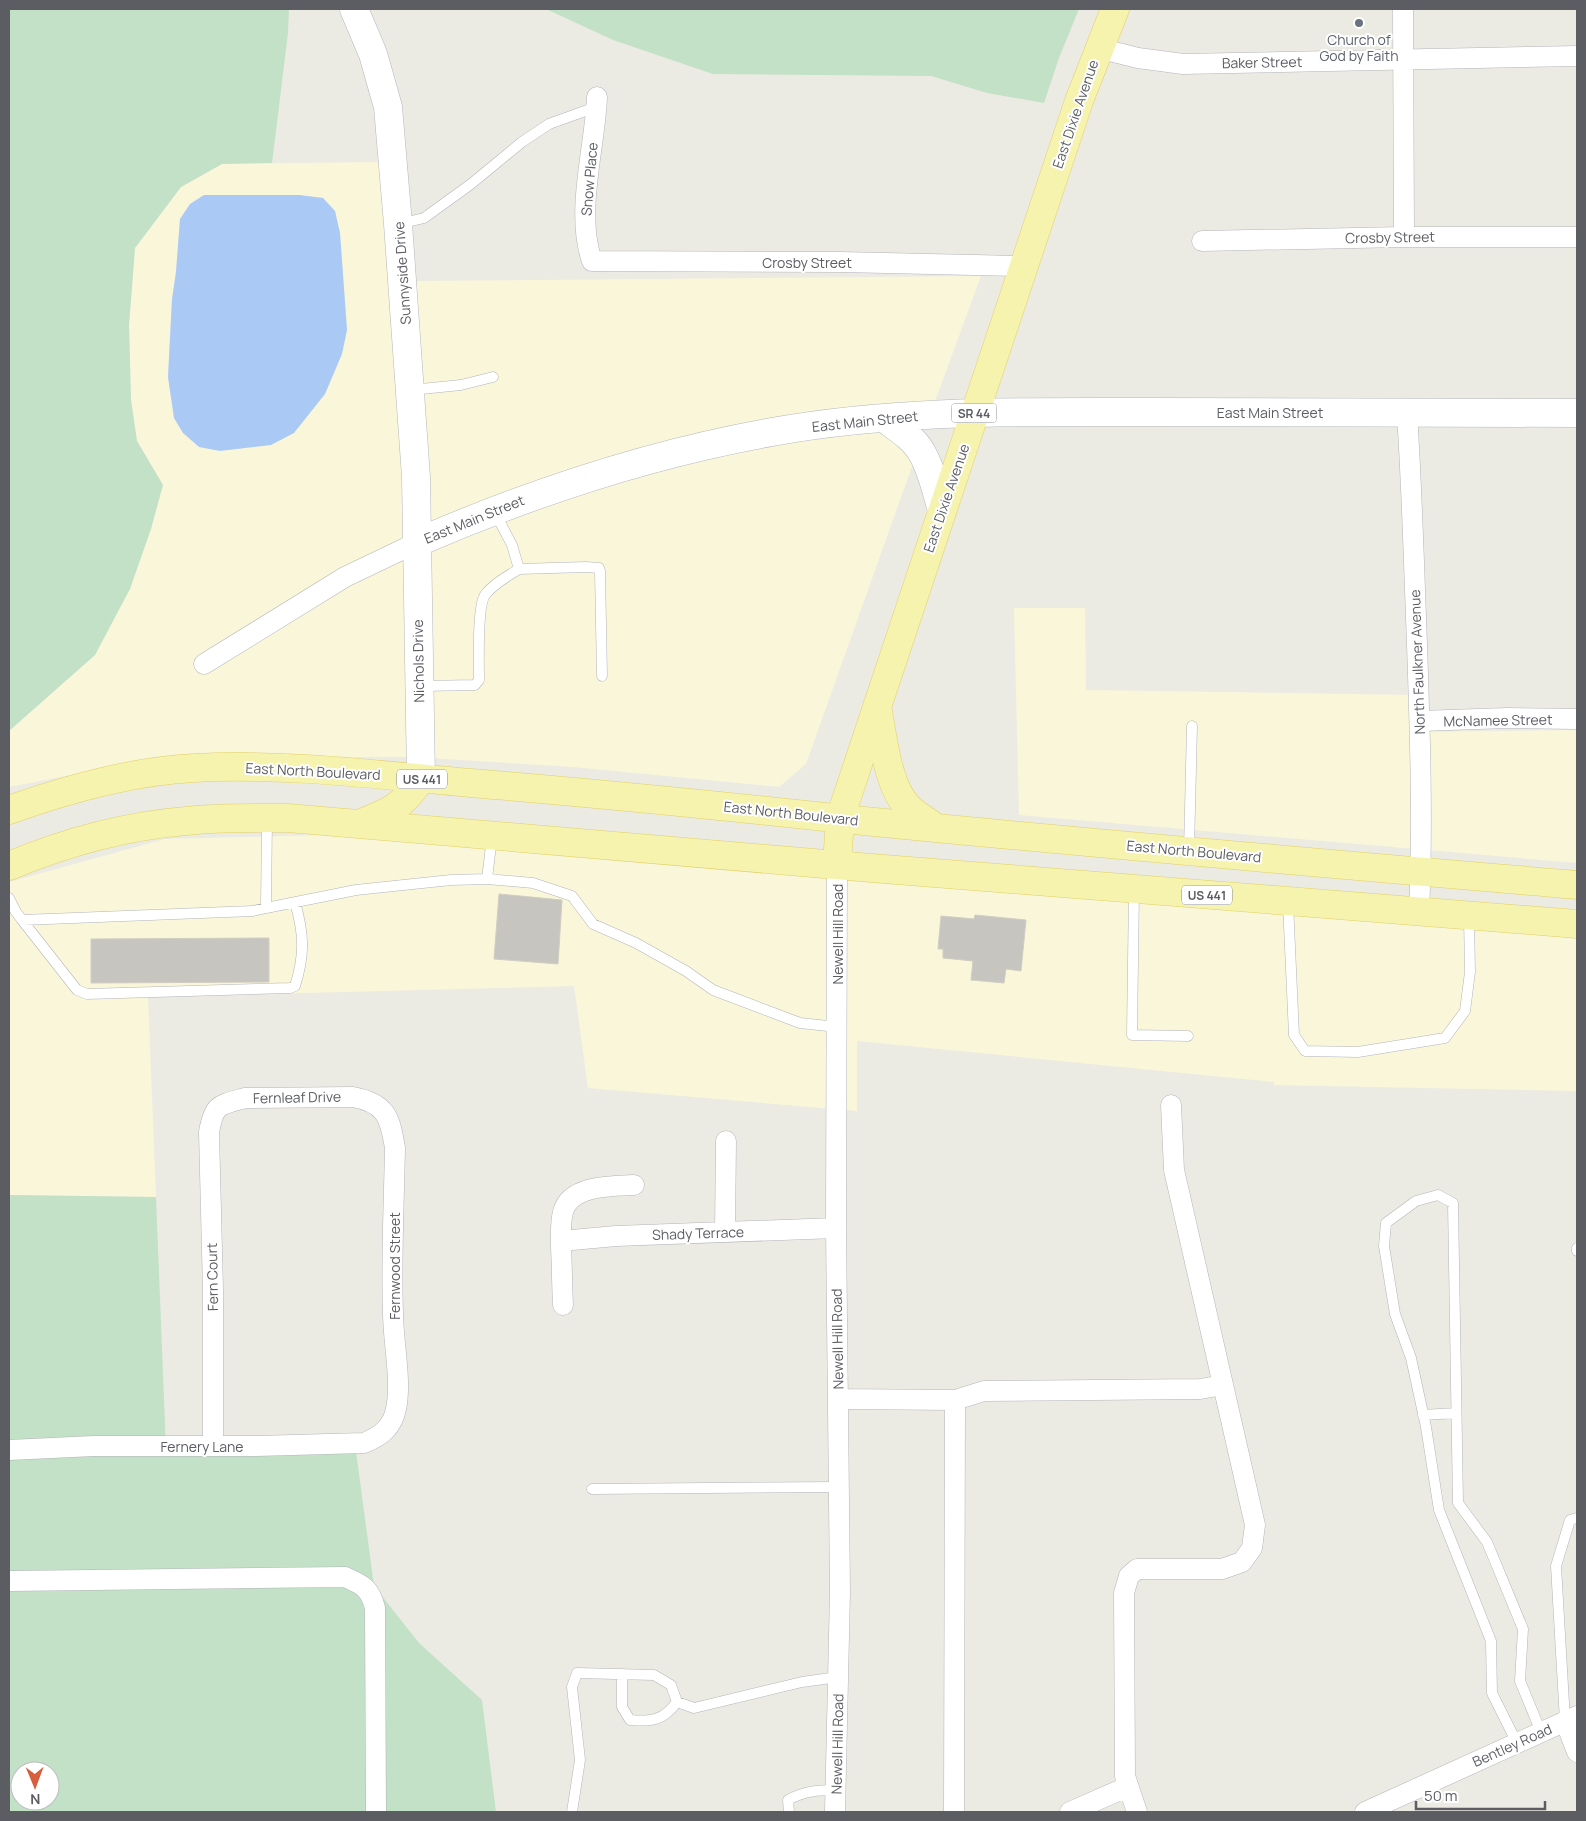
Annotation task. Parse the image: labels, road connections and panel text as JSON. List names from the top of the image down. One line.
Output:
{"streets":{"main road":["East Dixie Avenue","SR 44","East North Boulevard","US 441"],"street":["Baker Street","Snow Place","Crosby Street","Sunnyside Drive","East Main Street","Nichols Drive","North Faulkner Avenue","McNamee Street","Newell Hill Road","Fernleaf Drive","Shady Terrace","Fernwood Street","Fern Court","Fernery Lane","Bentley Road"]},"crossings":[["Baker Street","East Dixie Avenue"],["East Dixie Avenue","Crosby Street"],["East Dixie Avenue","East Main Street"],["East Dixie Avenue","SR 44"],["East Dixie Avenue","East North Boulevard"],["Snow Place","Crosby Street"],["Sunnyside Drive","East Main Street"],["Sunnyside Drive","Nichols Drive"],["East Main Street","Nichols Drive"],["East Main Street","North Faulkner Avenue"],["SR 44","East North Boulevard"],["SR 44","US 441"],["SR 44","Newell Hill Road"],["Nichols Drive","East North Boulevard"],["North Faulkner Avenue","McNamee Street"],["North Faulkner Avenue","East North Boulevard"],["North Faulkner Avenue","US 441"],["US 441","Newell Hill Road"],["Newell Hill Road","Shady Terrace"],["Fernleaf Drive","Fernwood Street"],["Fernleaf Drive","Fern Court"],["Fernwood Street","Fernery Lane"],["Fern Court","Fernery Lane"]],"places":["Church of God by Faith"],"scale_bar":"50 m","north":"bottom"}
